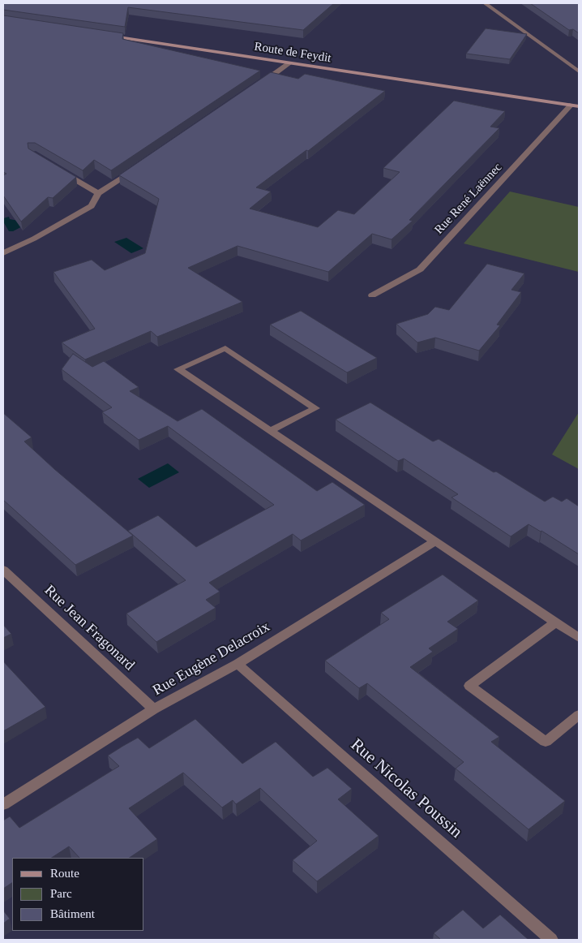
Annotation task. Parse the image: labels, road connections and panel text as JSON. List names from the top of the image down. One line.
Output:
{"streets":{"street":["Route de Feydit","Rue René Laënnec","Rue Jean Fragonard","Rue Eugène Delacroix","Rue Nicolas Poussin"]},"crossings":[["Route de Feydit","Rue René Laënnec"],["Rue Jean Fragonard","Rue Eugène Delacroix"],["Rue Eugène Delacroix","Rue Nicolas Poussin"]],"legend":["Route","Parc","Bâtiment"]}
